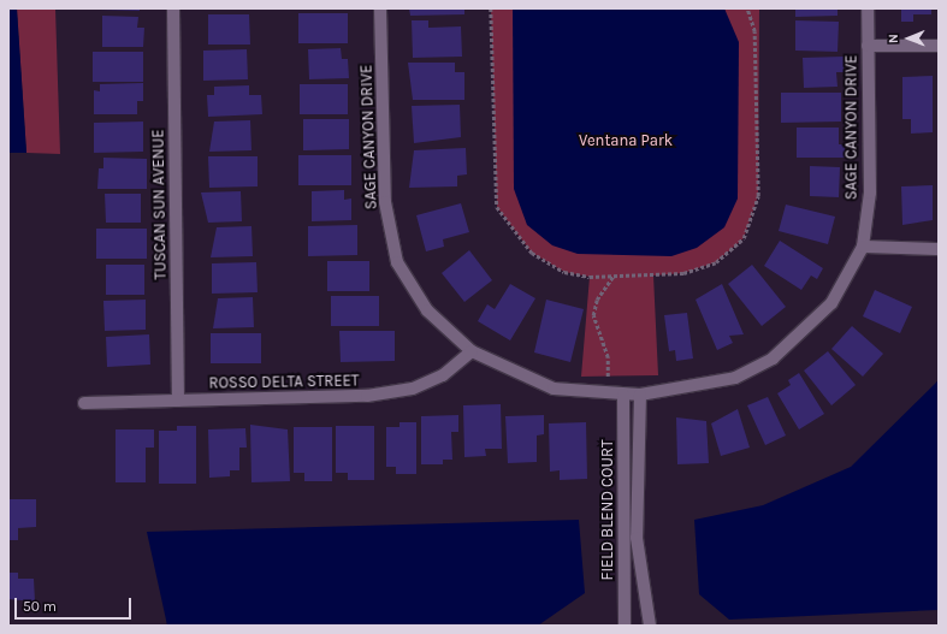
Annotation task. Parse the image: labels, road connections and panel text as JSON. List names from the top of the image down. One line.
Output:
{"streets":{"street":["SAGE CANYON DRIVE","TUSCAN SUN AVENUE","ROSSO DELTA STREET","FIELD BLEND COURT"]},"crossings":[["SAGE CANYON DRIVE","ROSSO DELTA STREET"],["SAGE CANYON DRIVE","FIELD BLEND COURT"],["TUSCAN SUN AVENUE","ROSSO DELTA STREET"]],"parks":["Ventana Park"],"scale_bar":"50 m","north":"left"}
